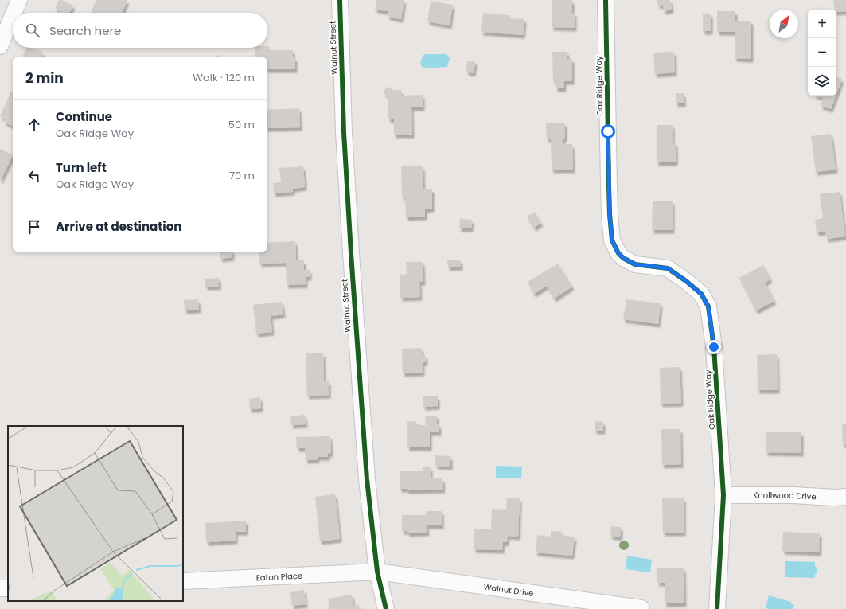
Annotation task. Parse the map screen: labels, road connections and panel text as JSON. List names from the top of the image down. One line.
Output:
{"streets":{"street":["Walnut Street","Oak Ridge Way","Knollwood Drive","Eaton Place","Walnut Drive"]},"crossings":[["Walnut Street","Eaton Place"],["Walnut Street","Walnut Drive"],["Oak Ridge Way","Knollwood Drive"],["Eaton Place","Walnut Drive"]],"north":"top right","page":{"map_buttons":["+","−"],"search":"Search here","heading":["2 min","Walk · 120 m"],"list":[["Continue","Oak Ridge Way","50 m"],["Turn left","Oak Ridge Way","70 m"],"Arrive at destination"]}}
